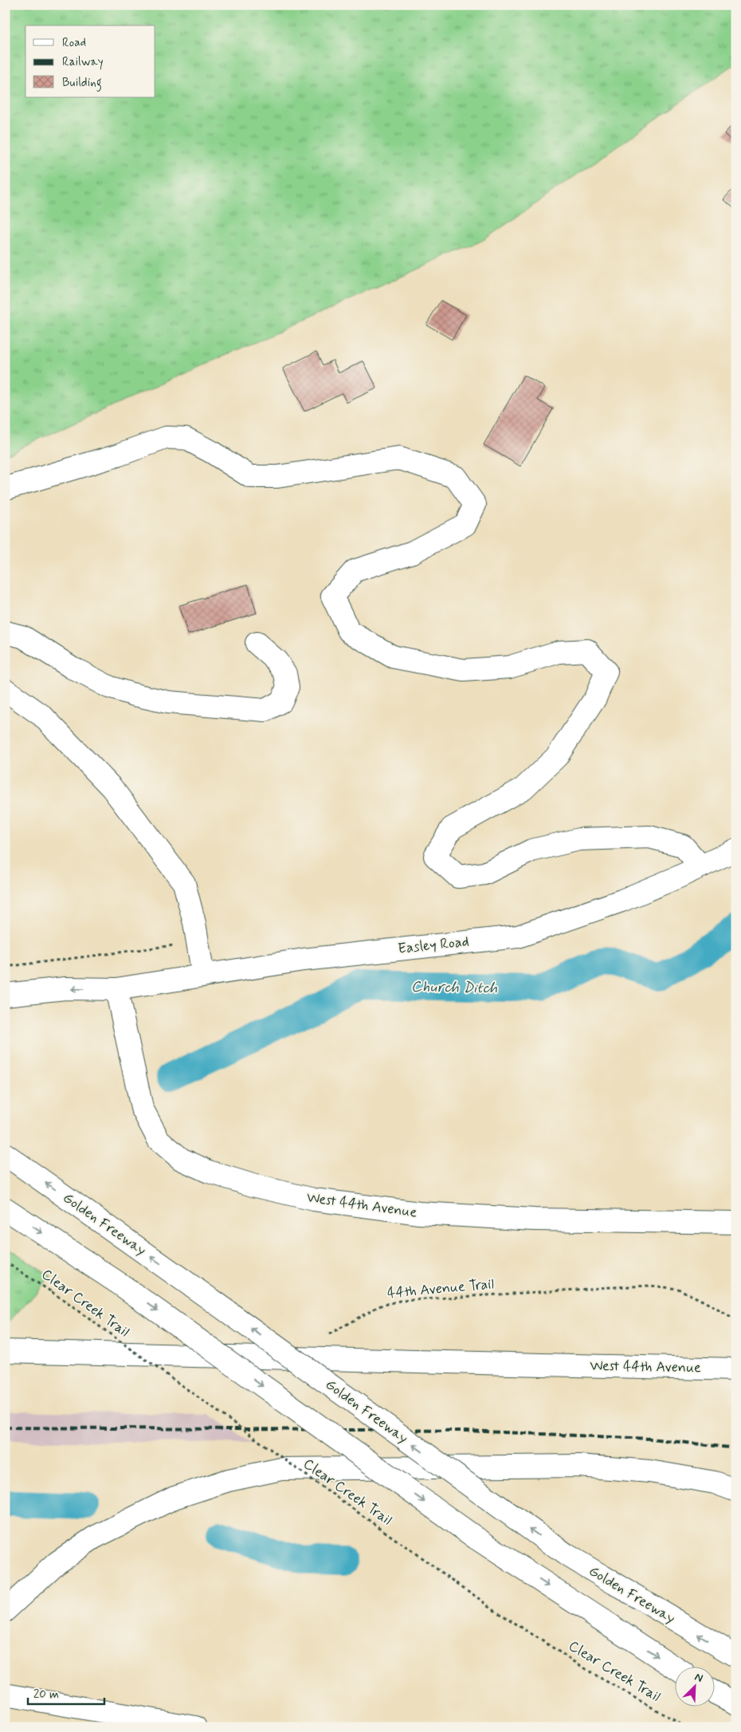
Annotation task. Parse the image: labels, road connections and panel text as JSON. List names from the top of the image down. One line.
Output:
{"streets":{"main road":["Easley Road","West 44th Avenue","Golden Freeway"],"path":["44th Avenue Trail","Clear Creek Trail"]},"crossings":[["Easley Road","West 44th Avenue"]],"water":["Church Ditch"],"legend":["Road","Railway","Building"],"scale_bar":"20 m","north":"top right"}
